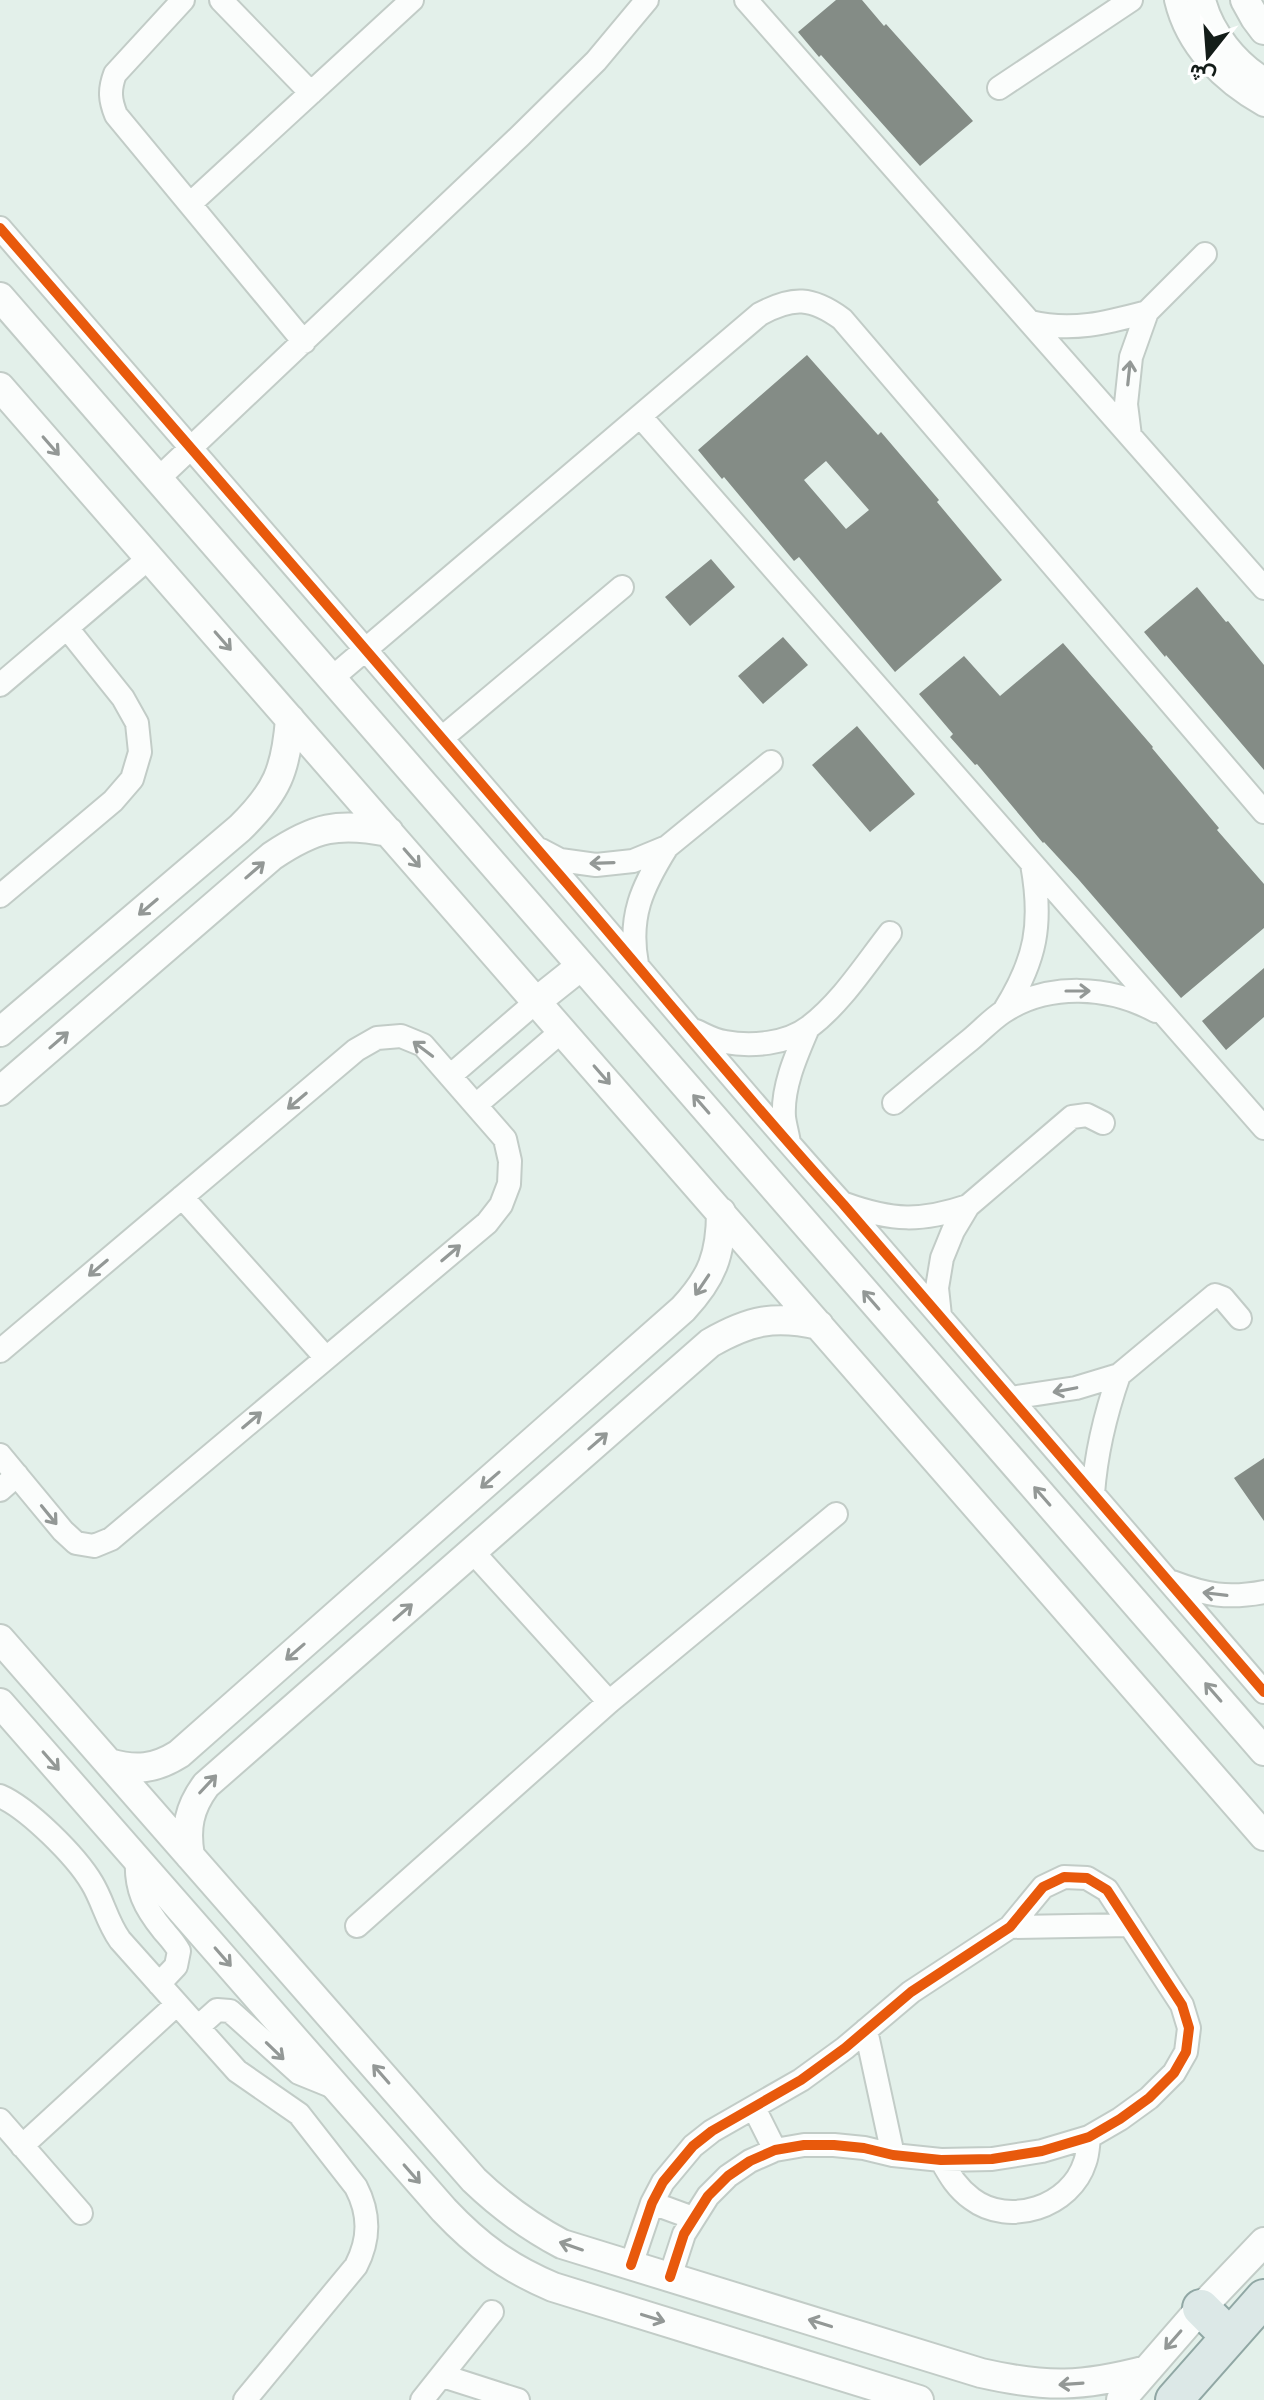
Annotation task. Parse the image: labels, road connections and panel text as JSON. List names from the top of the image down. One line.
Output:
{"north":"bottom"}
